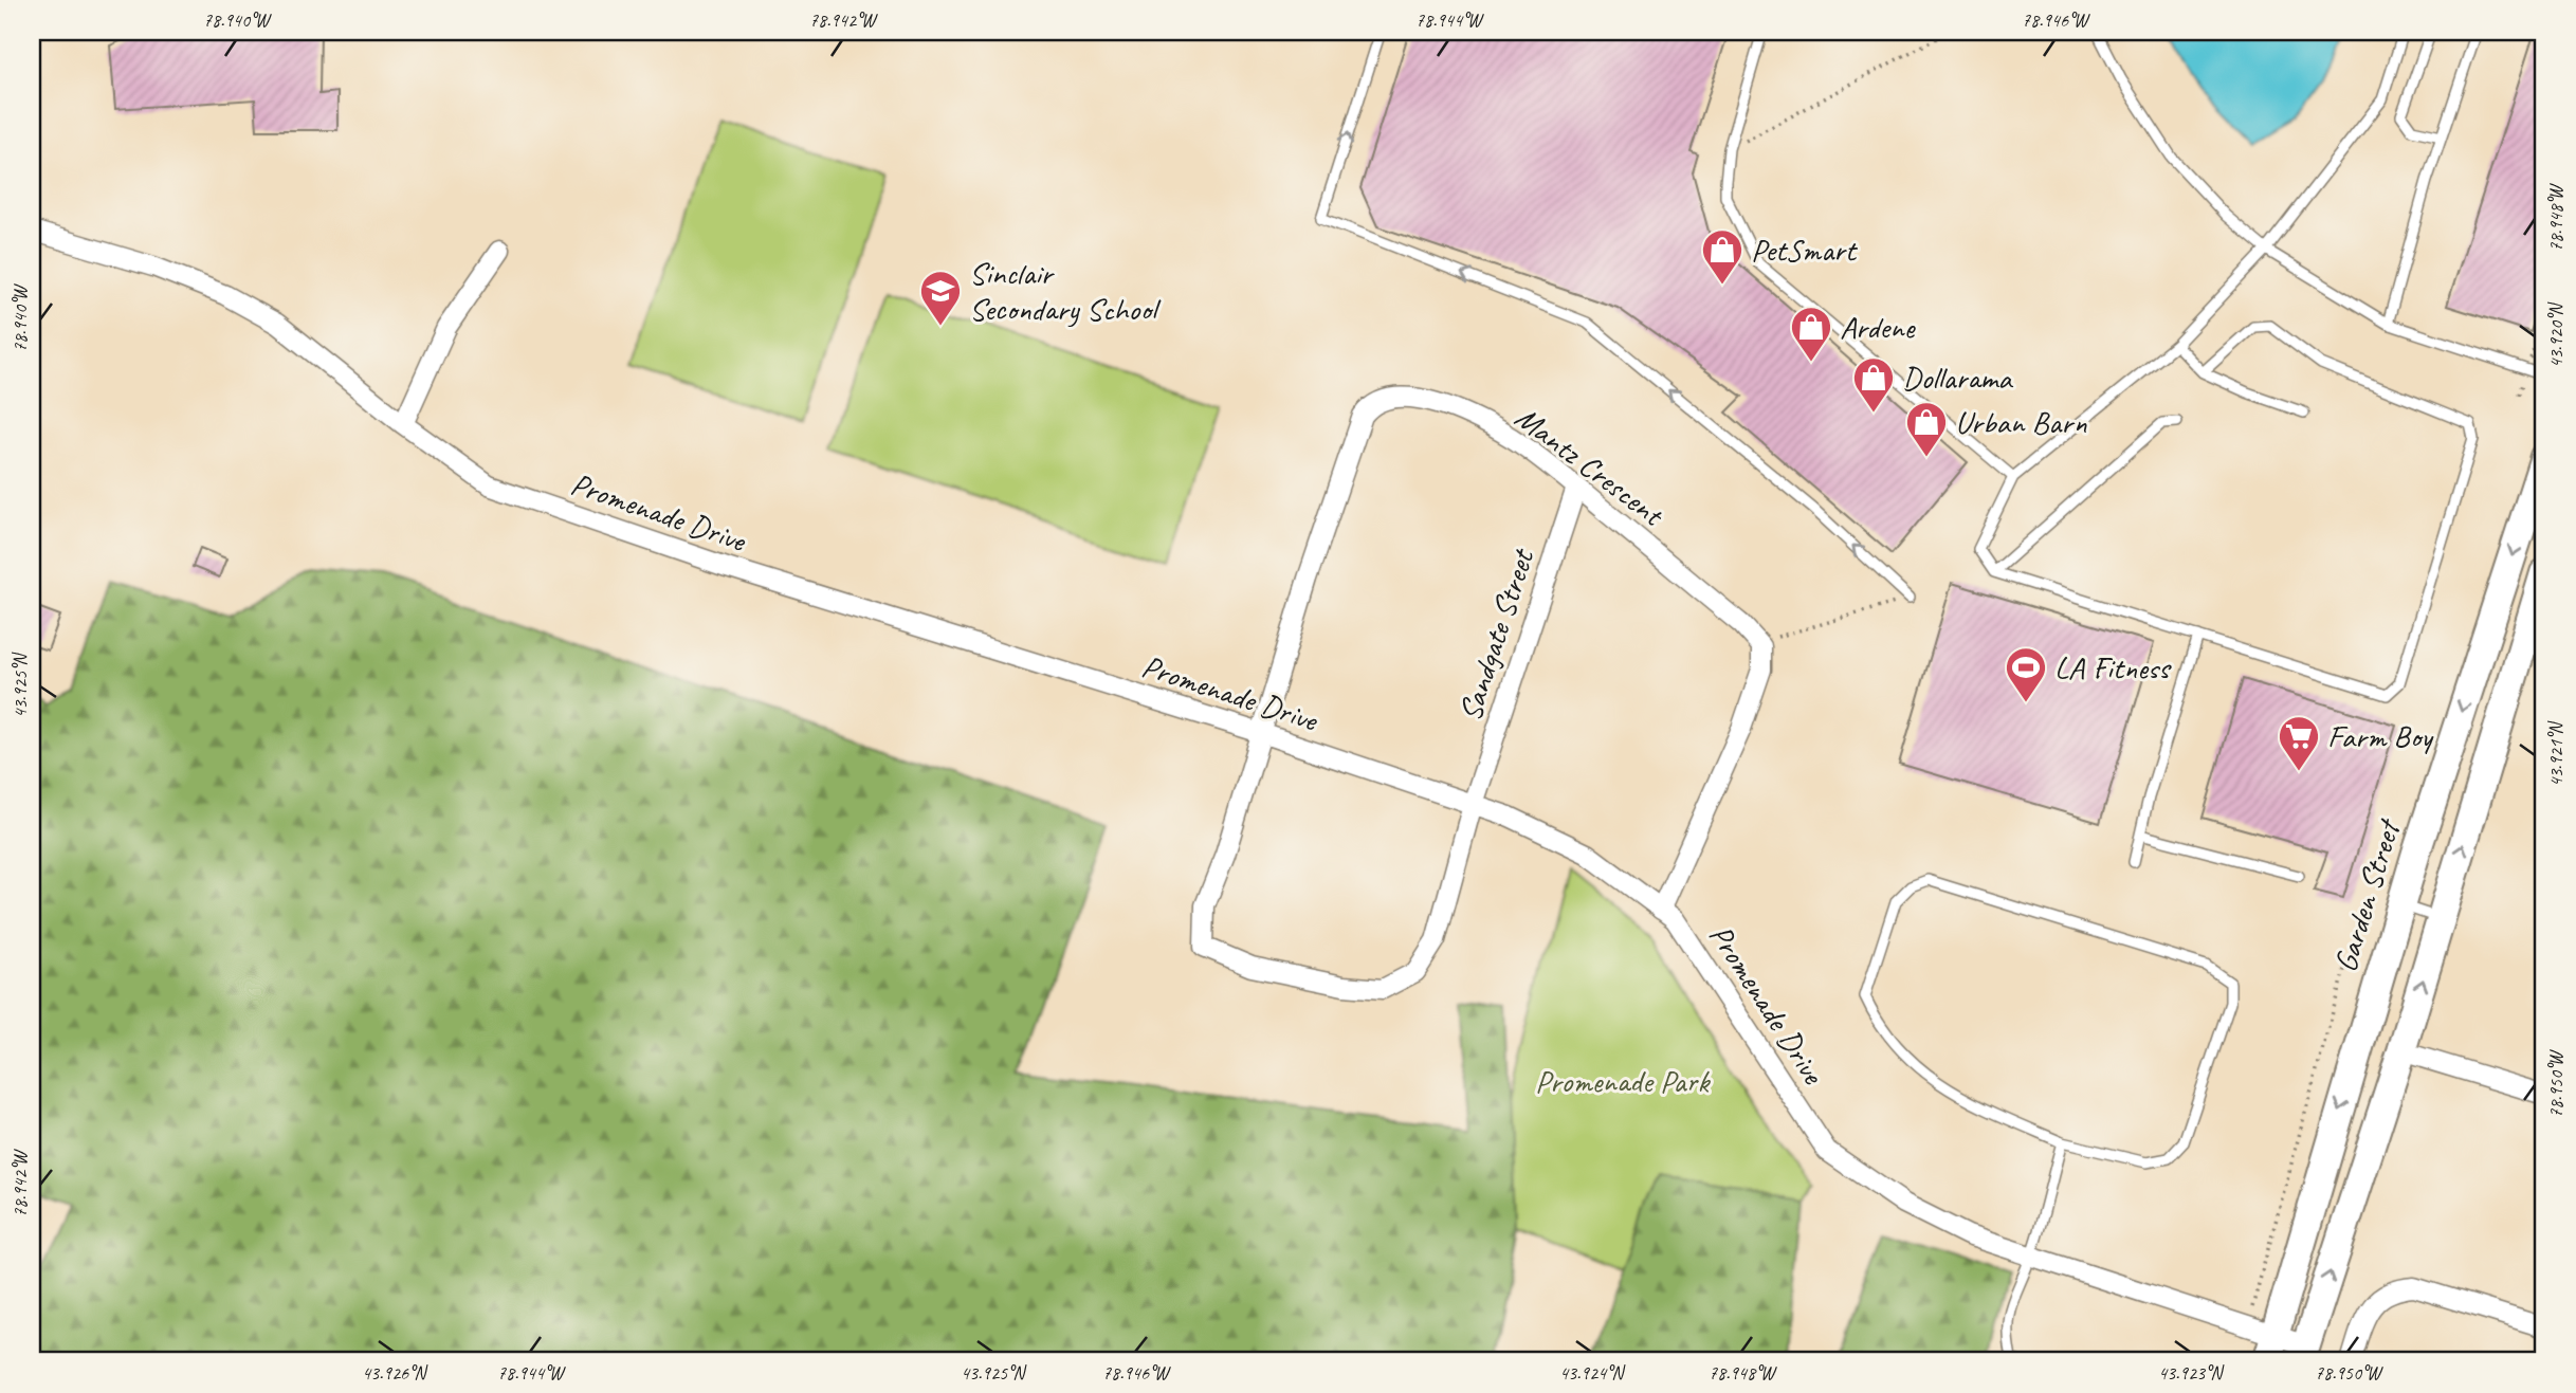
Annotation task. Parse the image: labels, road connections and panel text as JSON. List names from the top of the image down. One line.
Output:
{"streets":{"street":["Mantz Crescent","Promenade Drive","Sandgate Street","Garden Street"]},"crossings":[["Mantz Crescent","Promenade Drive"],["Mantz Crescent","Sandgate Street"],["Promenade Drive","Sandgate Street"],["Promenade Drive","Garden Street"]],"parks":["Promenade Park"],"places":{"shop":["PetSmart","Ardene","Dollarama","Urban Barn"],"school or university":["Sinclair Secondary School"],"sports":["LA Fitness"],"supermarket":["Farm Boy"]},"coordinates":["78.940°W","78.942°W","78.944°W","78.946°W","78.948°W","43.920°N","43.925°N","43.921°N","78.950°W","43.926°N","43.924°N","43.923°N"]}
